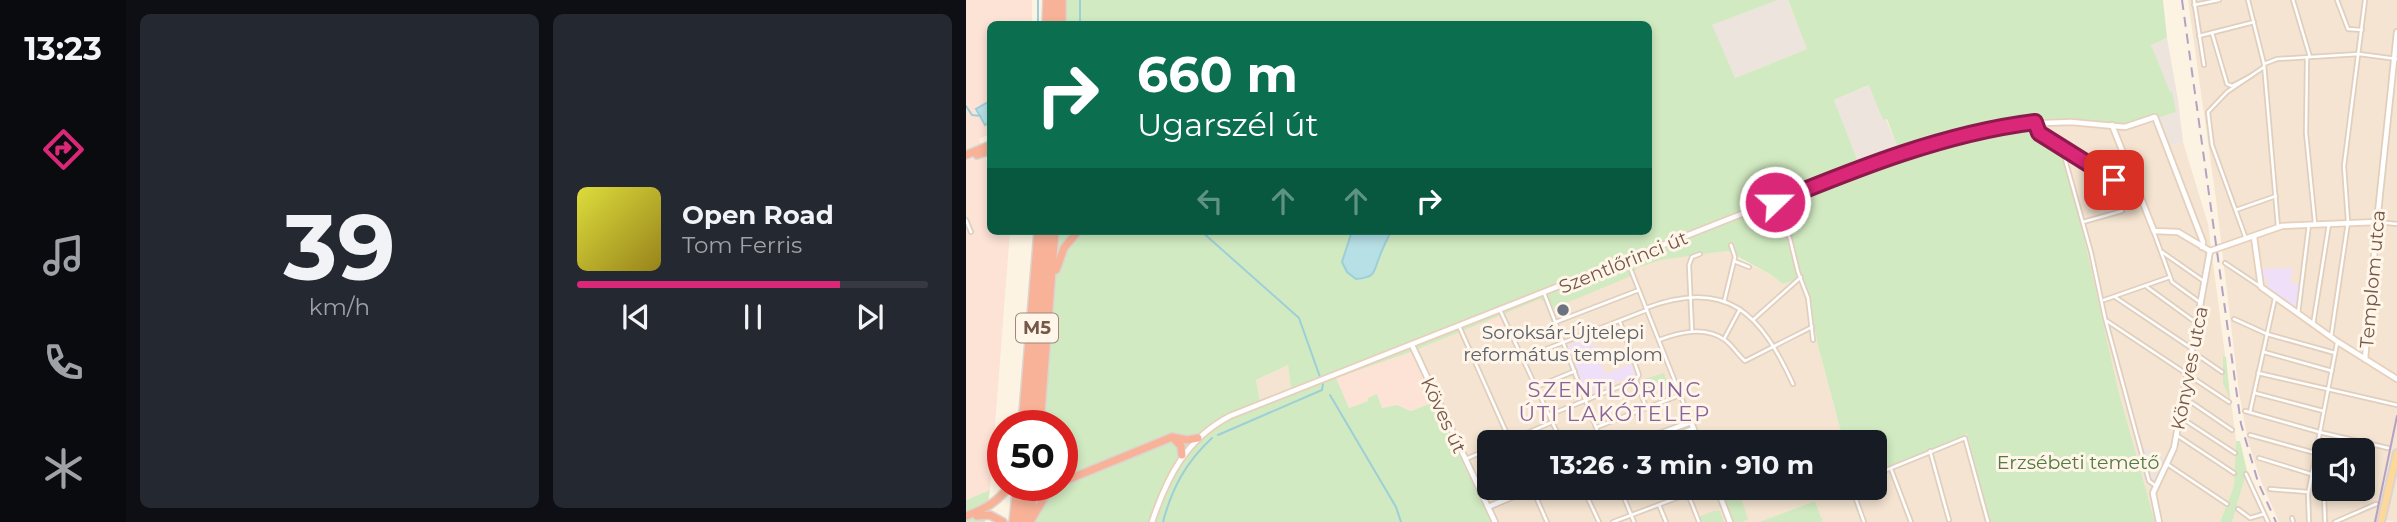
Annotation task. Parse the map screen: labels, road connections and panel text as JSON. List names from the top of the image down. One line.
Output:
{"streets":{"highway":["M5"],"main road":["Szentlőrinci út","Templom utca","Könyves utca","Köves út"]},"crossings":[["Szentlőrinci út","Köves út"]],"districts":["SZENTLŐRINC ÚTI LAKÓTELEP"],"parks":["Erzsébeti temető"],"places":["Soroksár-Újtelepi református templom"],"page":{"tabs":"13:23","tile":["39","km/h"],"turn":["660 m","Ugarszél út"],"song":["Open Road","Tom Ferris"],"limit":"50","trip":"13:26 · 3 min · 910 m"}}
